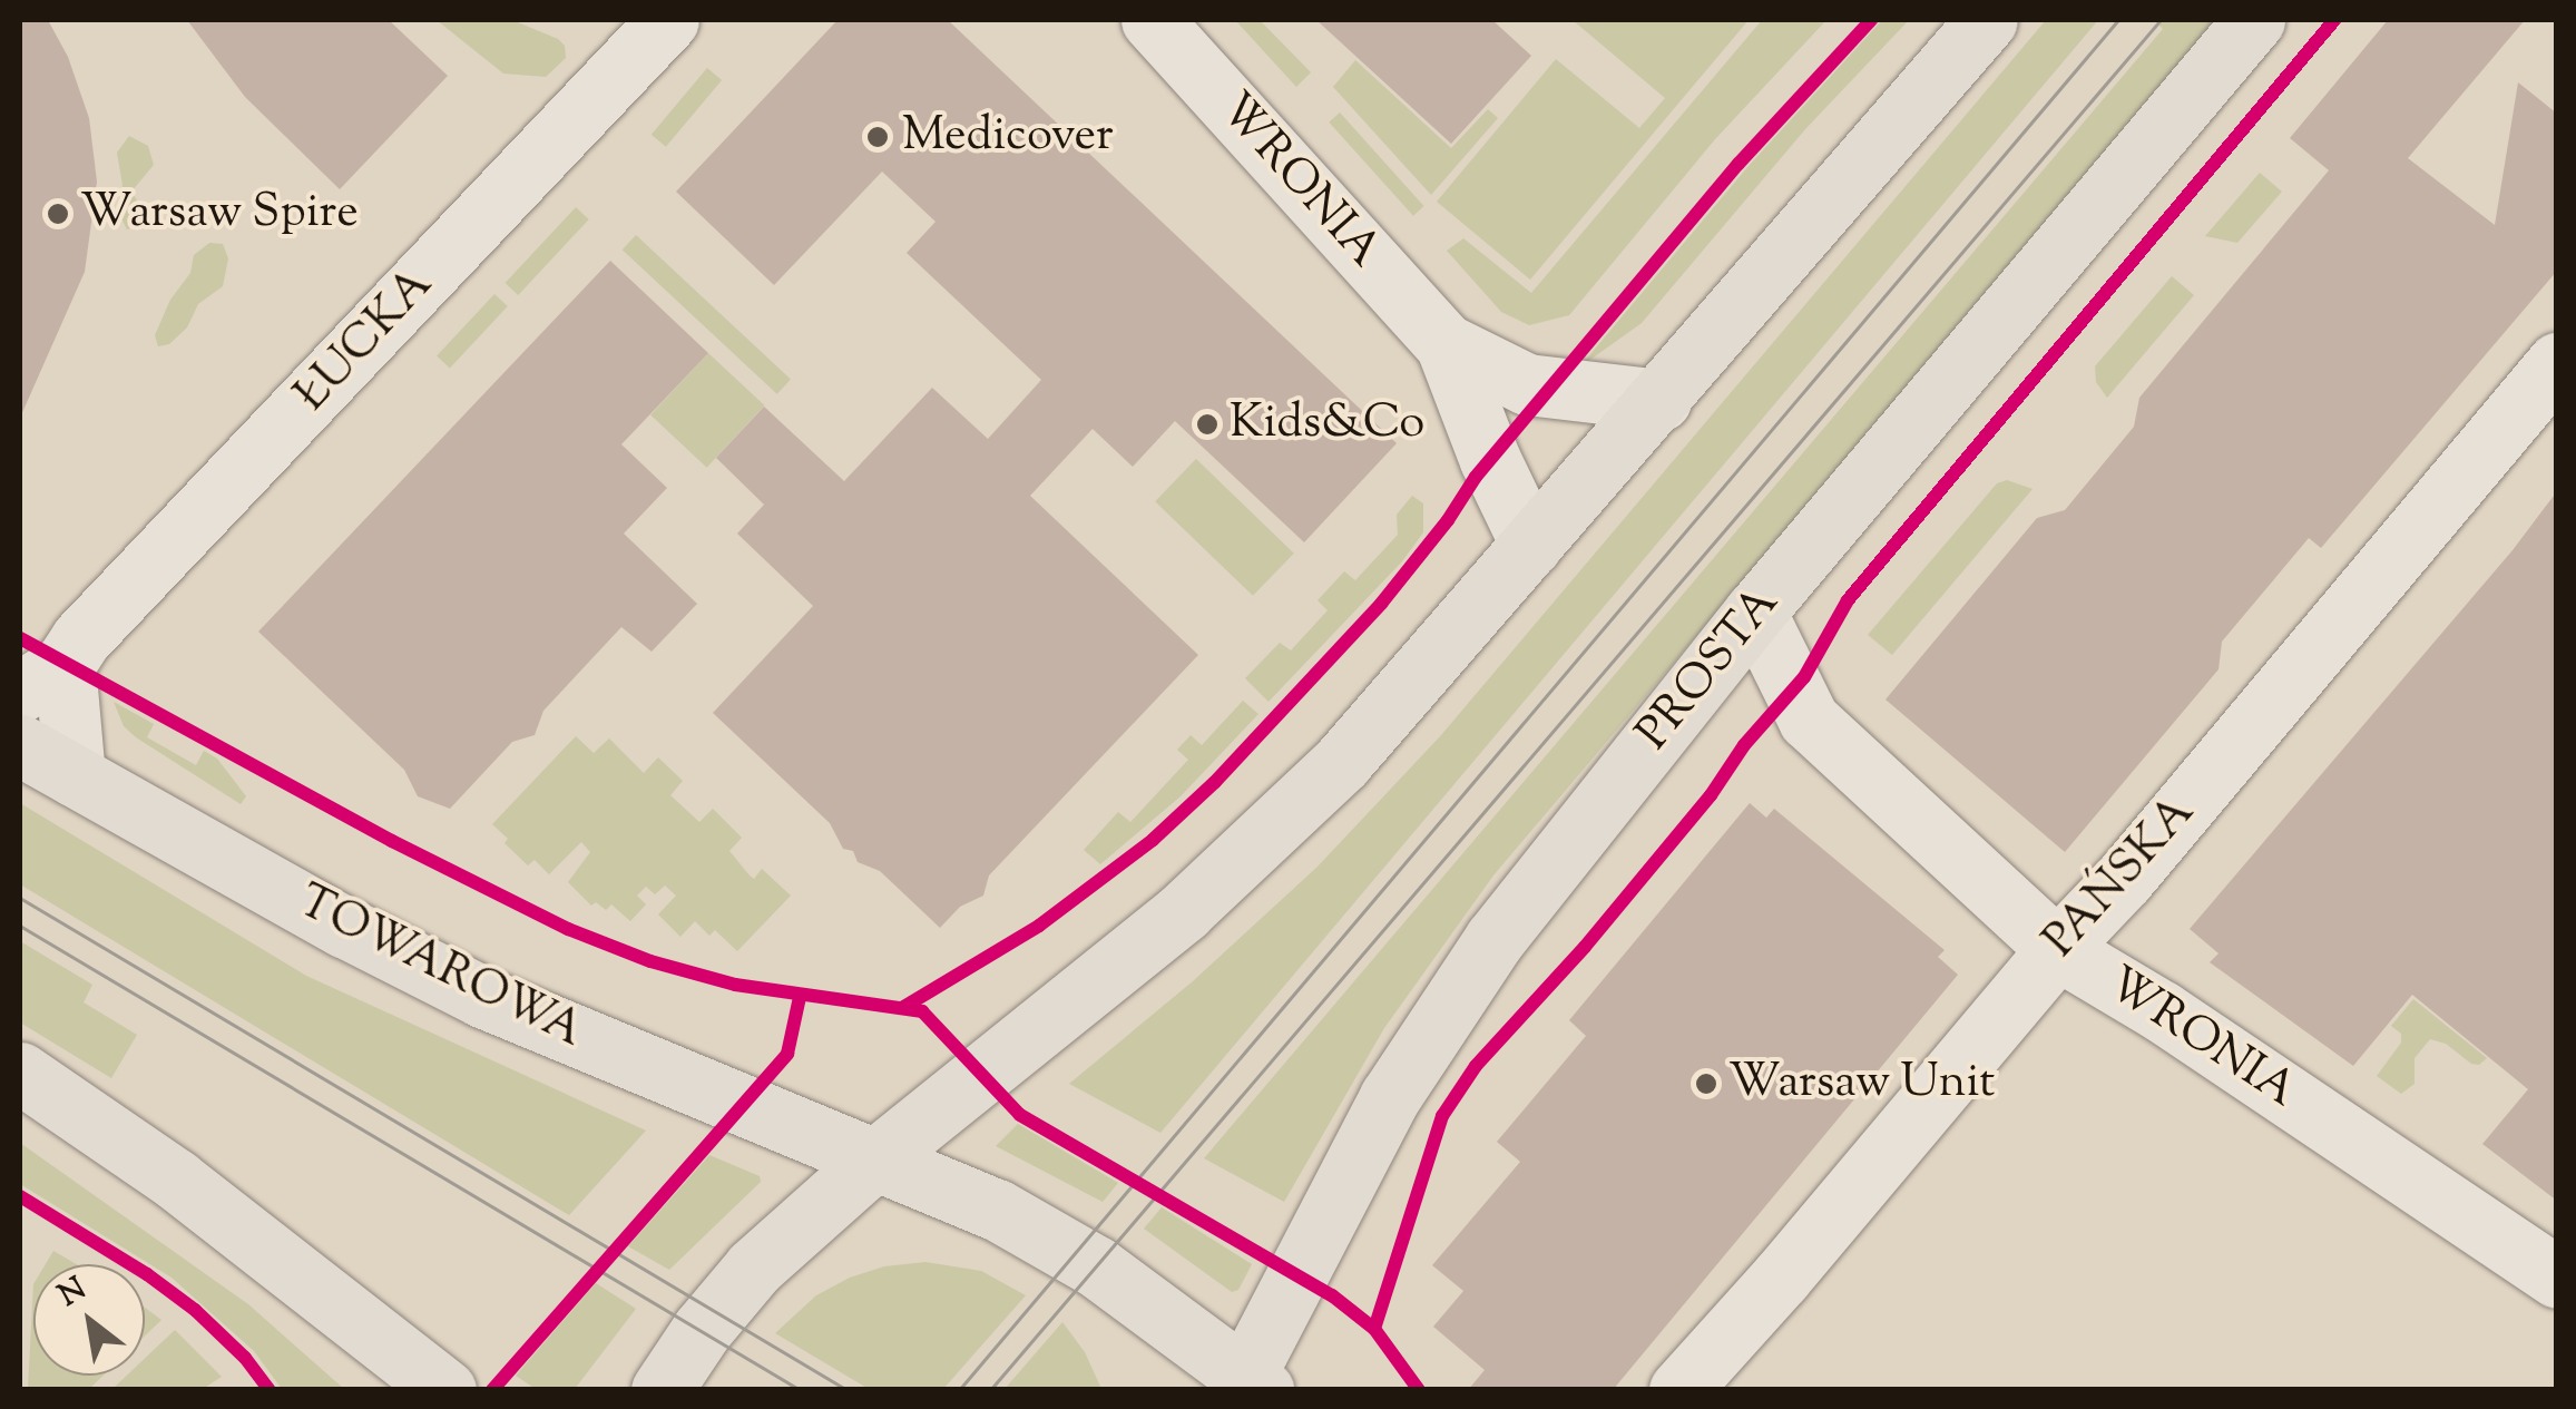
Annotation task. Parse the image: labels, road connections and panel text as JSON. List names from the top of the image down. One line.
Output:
{"streets":{"main road":["PROSTA","TOWAROWA"],"street":["WRONIA","ŁUCKA","PAŃSKA"]},"crossings":[["WRONIA","PROSTA"],["WRONIA","PAŃSKA"],["ŁUCKA","TOWAROWA"],["PROSTA","TOWAROWA"]],"places":["Medicover","Warsaw Spire","Kids&Co","Warsaw Unit"],"north":"top left"}
